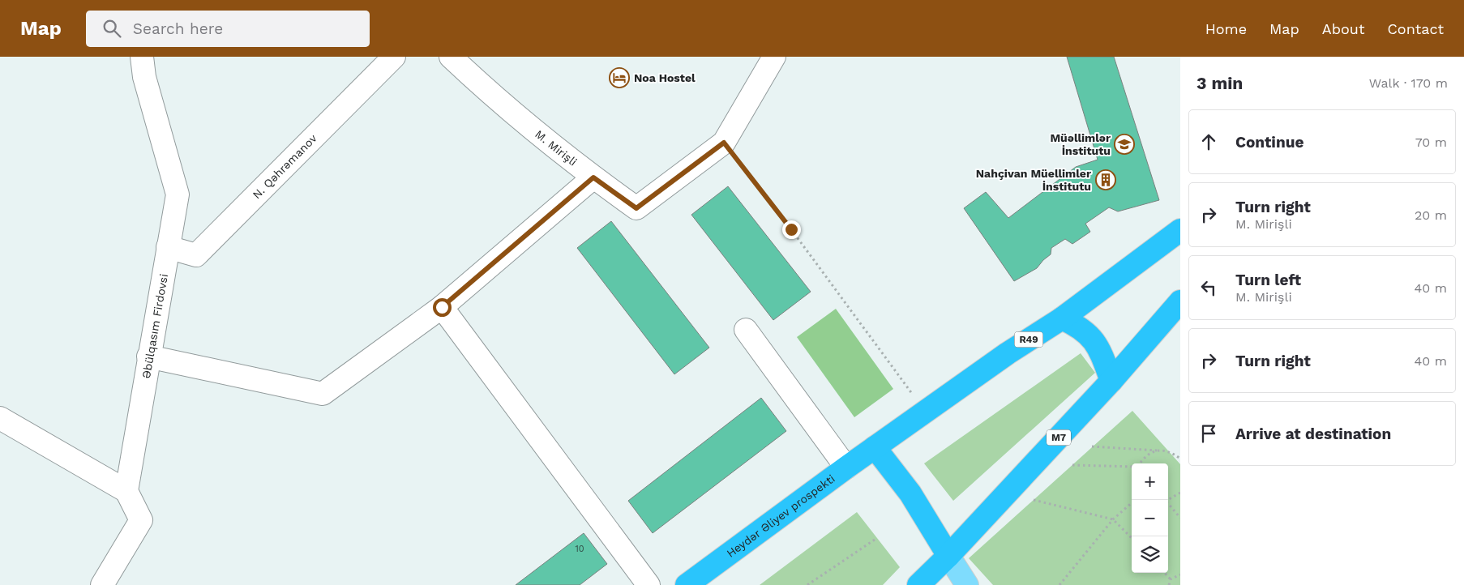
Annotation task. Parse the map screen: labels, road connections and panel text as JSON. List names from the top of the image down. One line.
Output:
{"streets":{"highway":["R49","M7","Heydər Əliyev prospekti"],"street":["M. Mirişli","N. Qəhrəmanov","Əbülqasım Firdovsi"]},"crossings":[["N. Qəhrəmanov","Əbülqasım Firdovsi"],["R49","Heydər Əliyev prospekti"]],"places":{"hotel":["Noa Hostel"],"school or university":["Müəllimlər İnstitutu"],"building":["Nahçivan Müellimler İnstitutu"]},"house_numbers":["10"],"page":{"header":"Map","search":"Search here","nav":["Home","Map","About","Contact"],"heading":["3 min","Walk · 170 m"],"list":[["Continue","70 m"],["Turn right","M. Mirişli","20 m"],["Turn left","M. Mirişli","40 m"],["Turn right","40 m"],"Arrive at destination"],"map_buttons":["+","−"]}}
